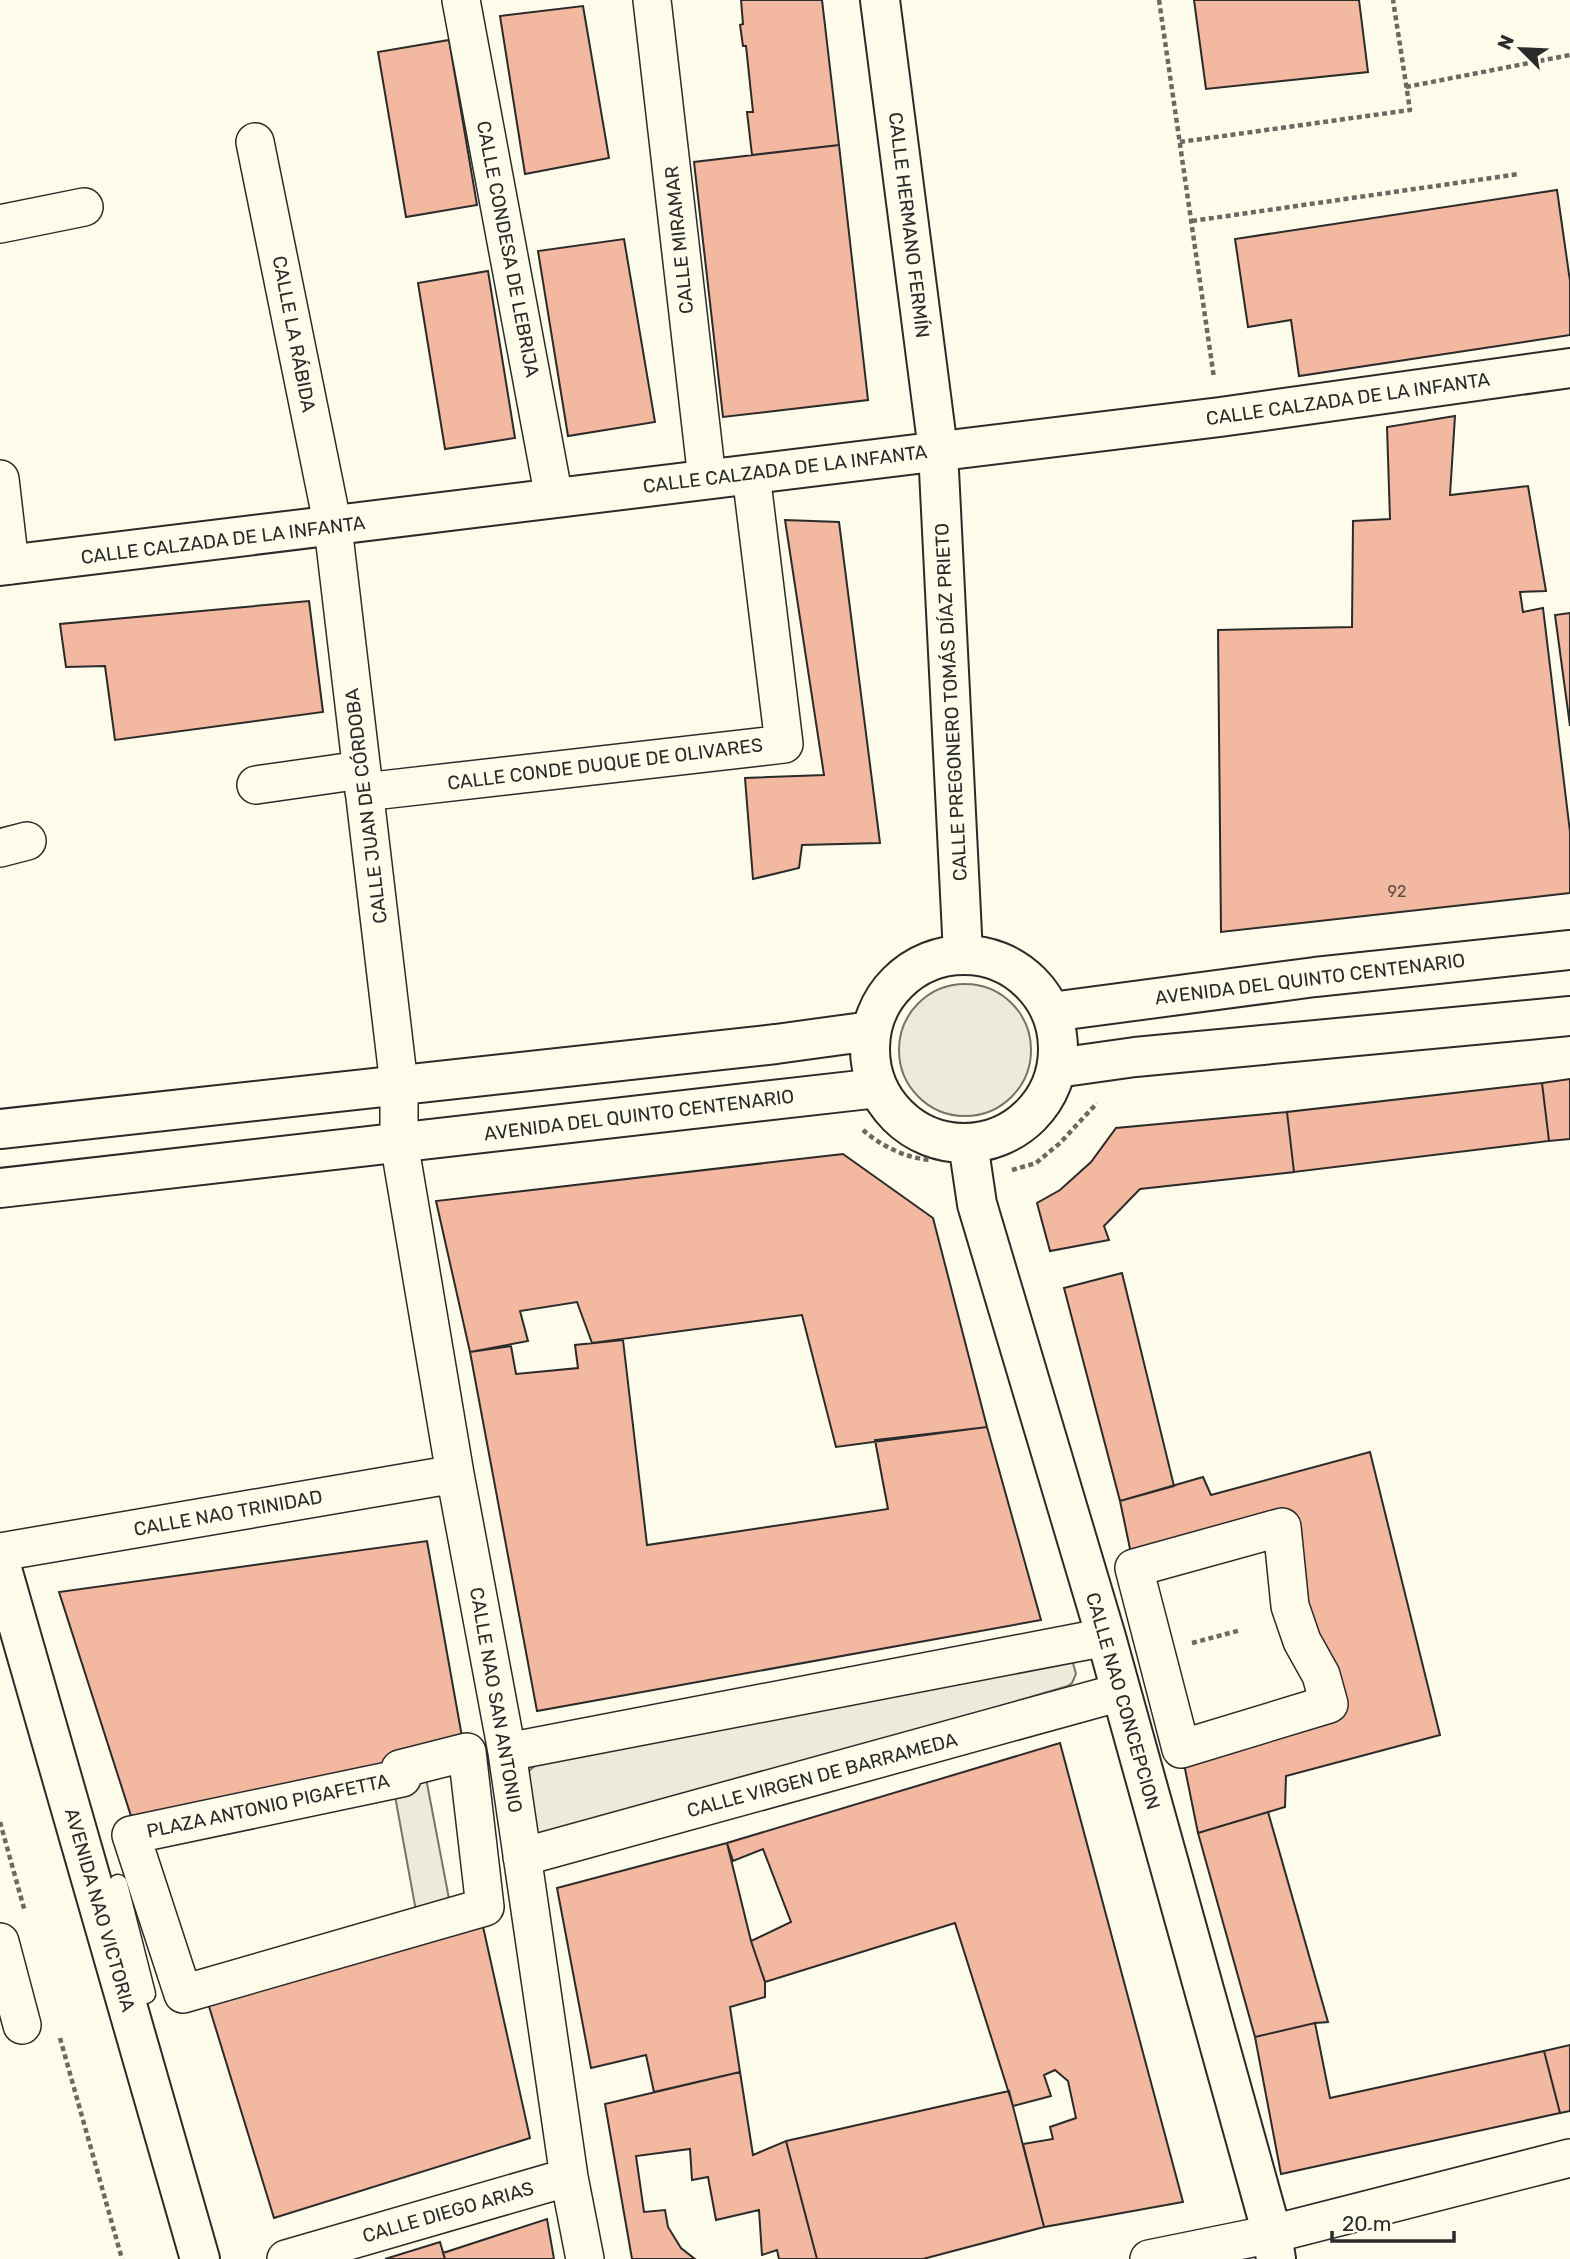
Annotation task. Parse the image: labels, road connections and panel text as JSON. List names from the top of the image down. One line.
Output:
{"streets":{"street":["CALLE HERMANO FERMÍN","CALLE MIRAMAR","CALLE CONDESA DE LEBRIJA","CALLE LA RÁBIDA","CALLE CALZADA DE LA INFANTA","CALLE PREGONERO TOMÁS DÍAZ PRIETO","CALLE CONDE DUQUE DE OLIVARES","CALLE JUAN DE CÓRDOBA","AVENIDA DEL QUINTO CENTENARIO","CALLE NAO TRINIDAD","CALLE NAO SAN ANTONIO","CALLE NAO CONCEPCION","CALLE VIRGEN DE BARRAMEDA","PLAZA ANTONIO PIGAFETTA","AVENIDA NAO VICTORIA","CALLE DIEGO ARIAS"]},"crossings":[["CALLE HERMANO FERMÍN","CALLE CALZADA DE LA INFANTA"],["CALLE HERMANO FERMÍN","CALLE PREGONERO TOMÁS DÍAZ PRIETO"],["CALLE MIRAMAR","CALLE CALZADA DE LA INFANTA"],["CALLE CONDESA DE LEBRIJA","CALLE CALZADA DE LA INFANTA"],["CALLE LA RÁBIDA","CALLE CALZADA DE LA INFANTA"],["CALLE LA RÁBIDA","CALLE JUAN DE CÓRDOBA"],["CALLE CALZADA DE LA INFANTA","CALLE PREGONERO TOMÁS DÍAZ PRIETO"],["CALLE CALZADA DE LA INFANTA","CALLE CONDE DUQUE DE OLIVARES"],["CALLE CALZADA DE LA INFANTA","CALLE JUAN DE CÓRDOBA"],["CALLE PREGONERO TOMÁS DÍAZ PRIETO","AVENIDA DEL QUINTO CENTENARIO"],["CALLE PREGONERO TOMÁS DÍAZ PRIETO","CALLE NAO CONCEPCION"],["CALLE CONDE DUQUE DE OLIVARES","CALLE JUAN DE CÓRDOBA"],["AVENIDA DEL QUINTO CENTENARIO","CALLE NAO SAN ANTONIO"],["AVENIDA DEL QUINTO CENTENARIO","CALLE NAO CONCEPCION"],["CALLE NAO TRINIDAD","CALLE NAO SAN ANTONIO"],["CALLE NAO SAN ANTONIO","CALLE VIRGEN DE BARRAMEDA"],["CALLE NAO SAN ANTONIO","CALLE DIEGO ARIAS"],["CALLE NAO CONCEPCION","CALLE VIRGEN DE BARRAMEDA"]],"house_numbers":["92"],"scale_bar":"20 m","north":"top left"}
